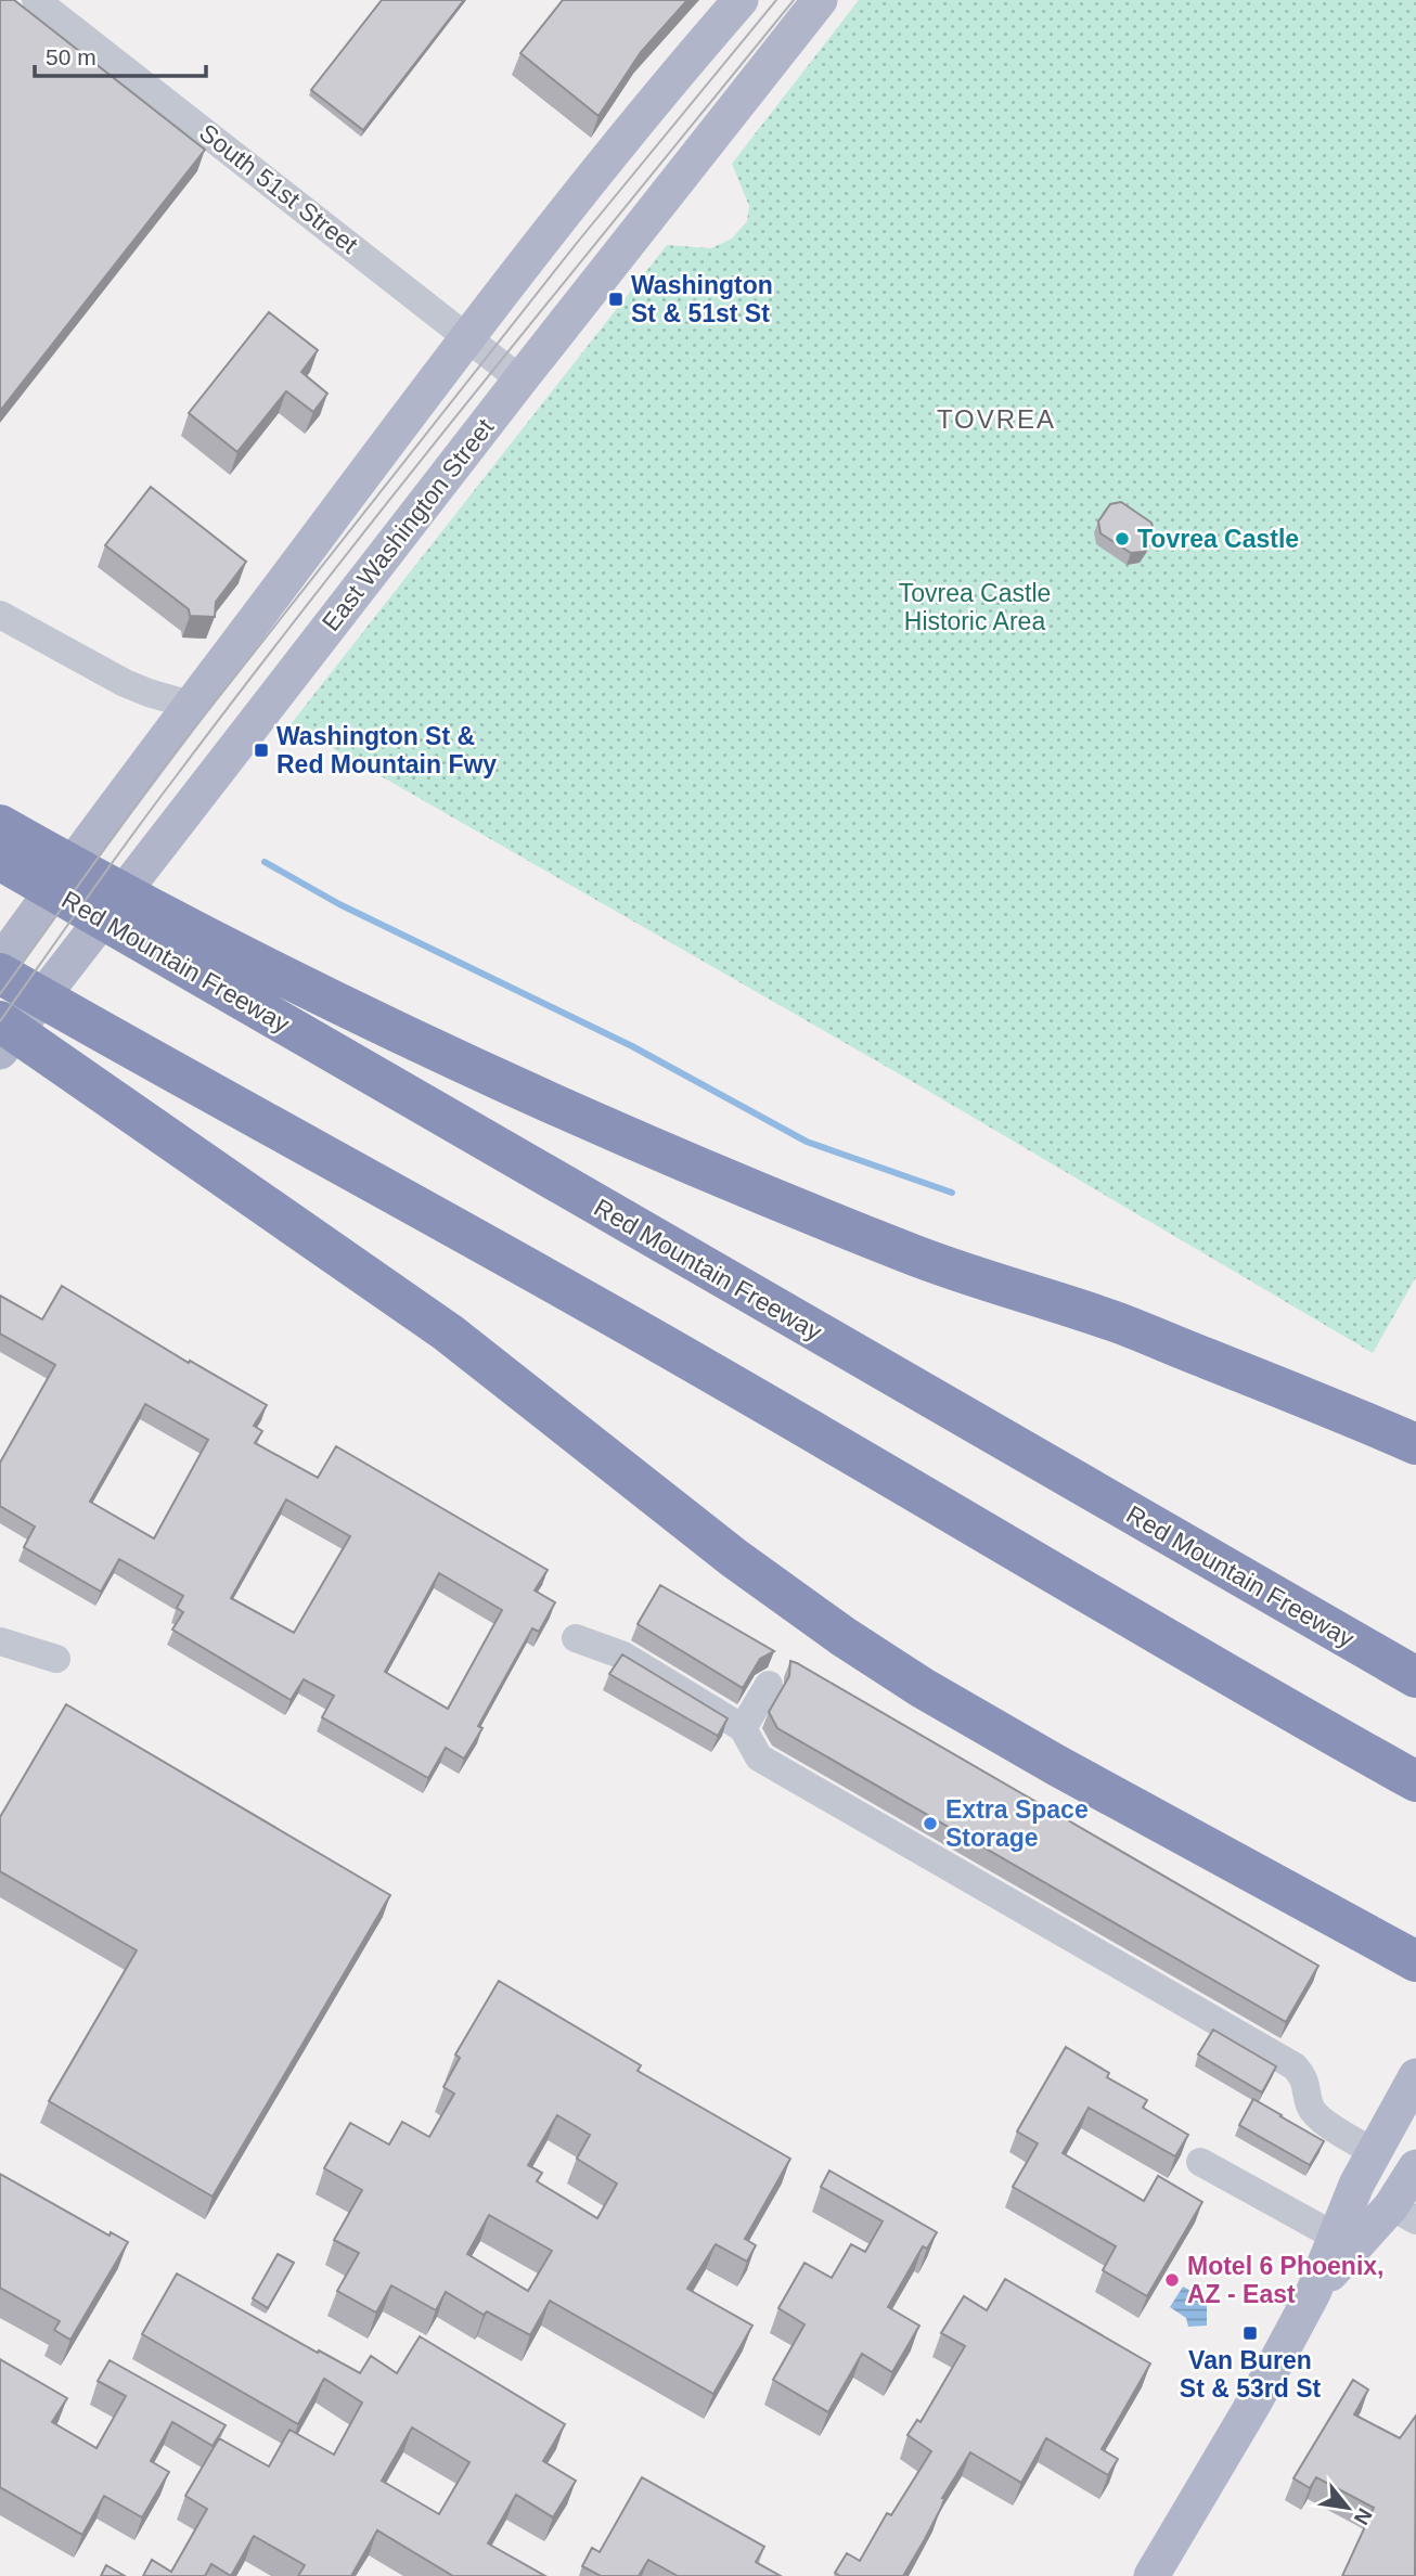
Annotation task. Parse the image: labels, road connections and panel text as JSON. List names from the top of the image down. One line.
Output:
{"streets":{"highway":["Red Mountain Freeway"],"main road":["East Washington Street"],"street":["South 51st Street"]},"crossings":[["South 51st Street","East Washington Street"]],"districts":["TOVREA"],"parks":["Tovrea Castle Historic Area"],"places":{"transit":["Washington St & 51st St","Washington St & Red Mountain Fwy","Van Buren St & 53rd St"],"other":["Tovrea Castle","Extra Space Storage","Motel 6 Phoenix, AZ - East"]},"scale_bar":"50 m","north":"bottom right"}
